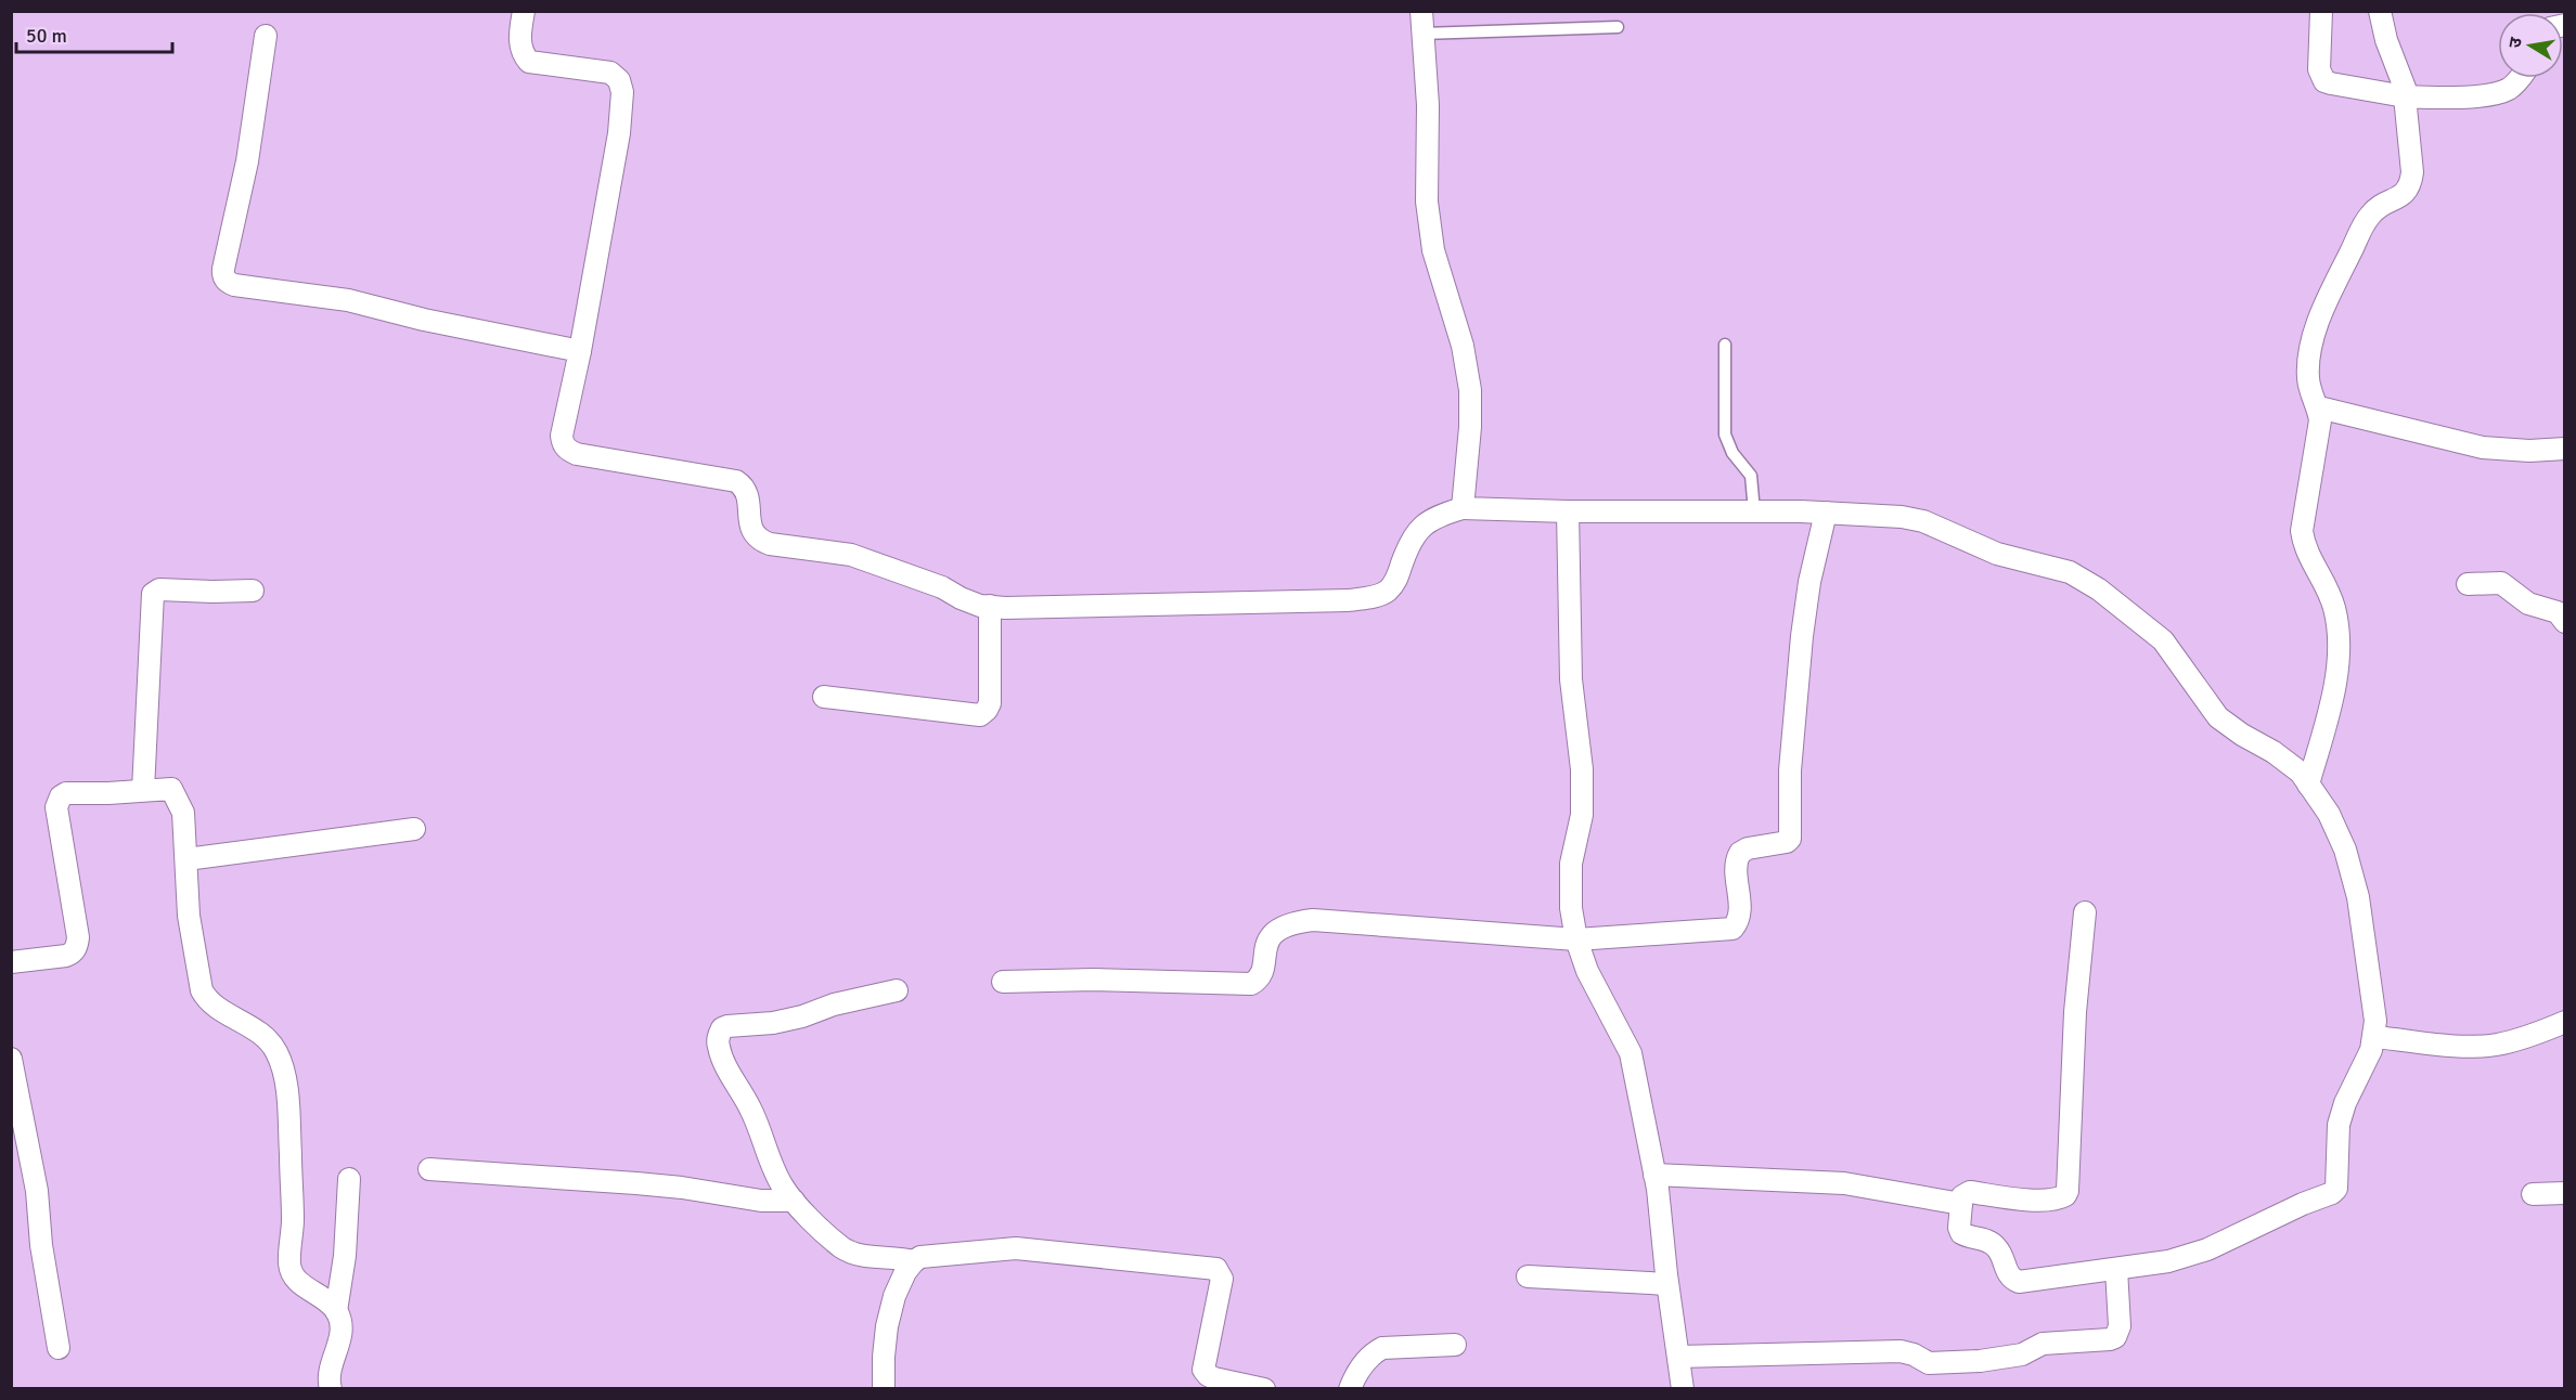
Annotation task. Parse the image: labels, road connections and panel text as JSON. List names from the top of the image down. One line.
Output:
{"scale_bar":"50 m","north":"left"}
